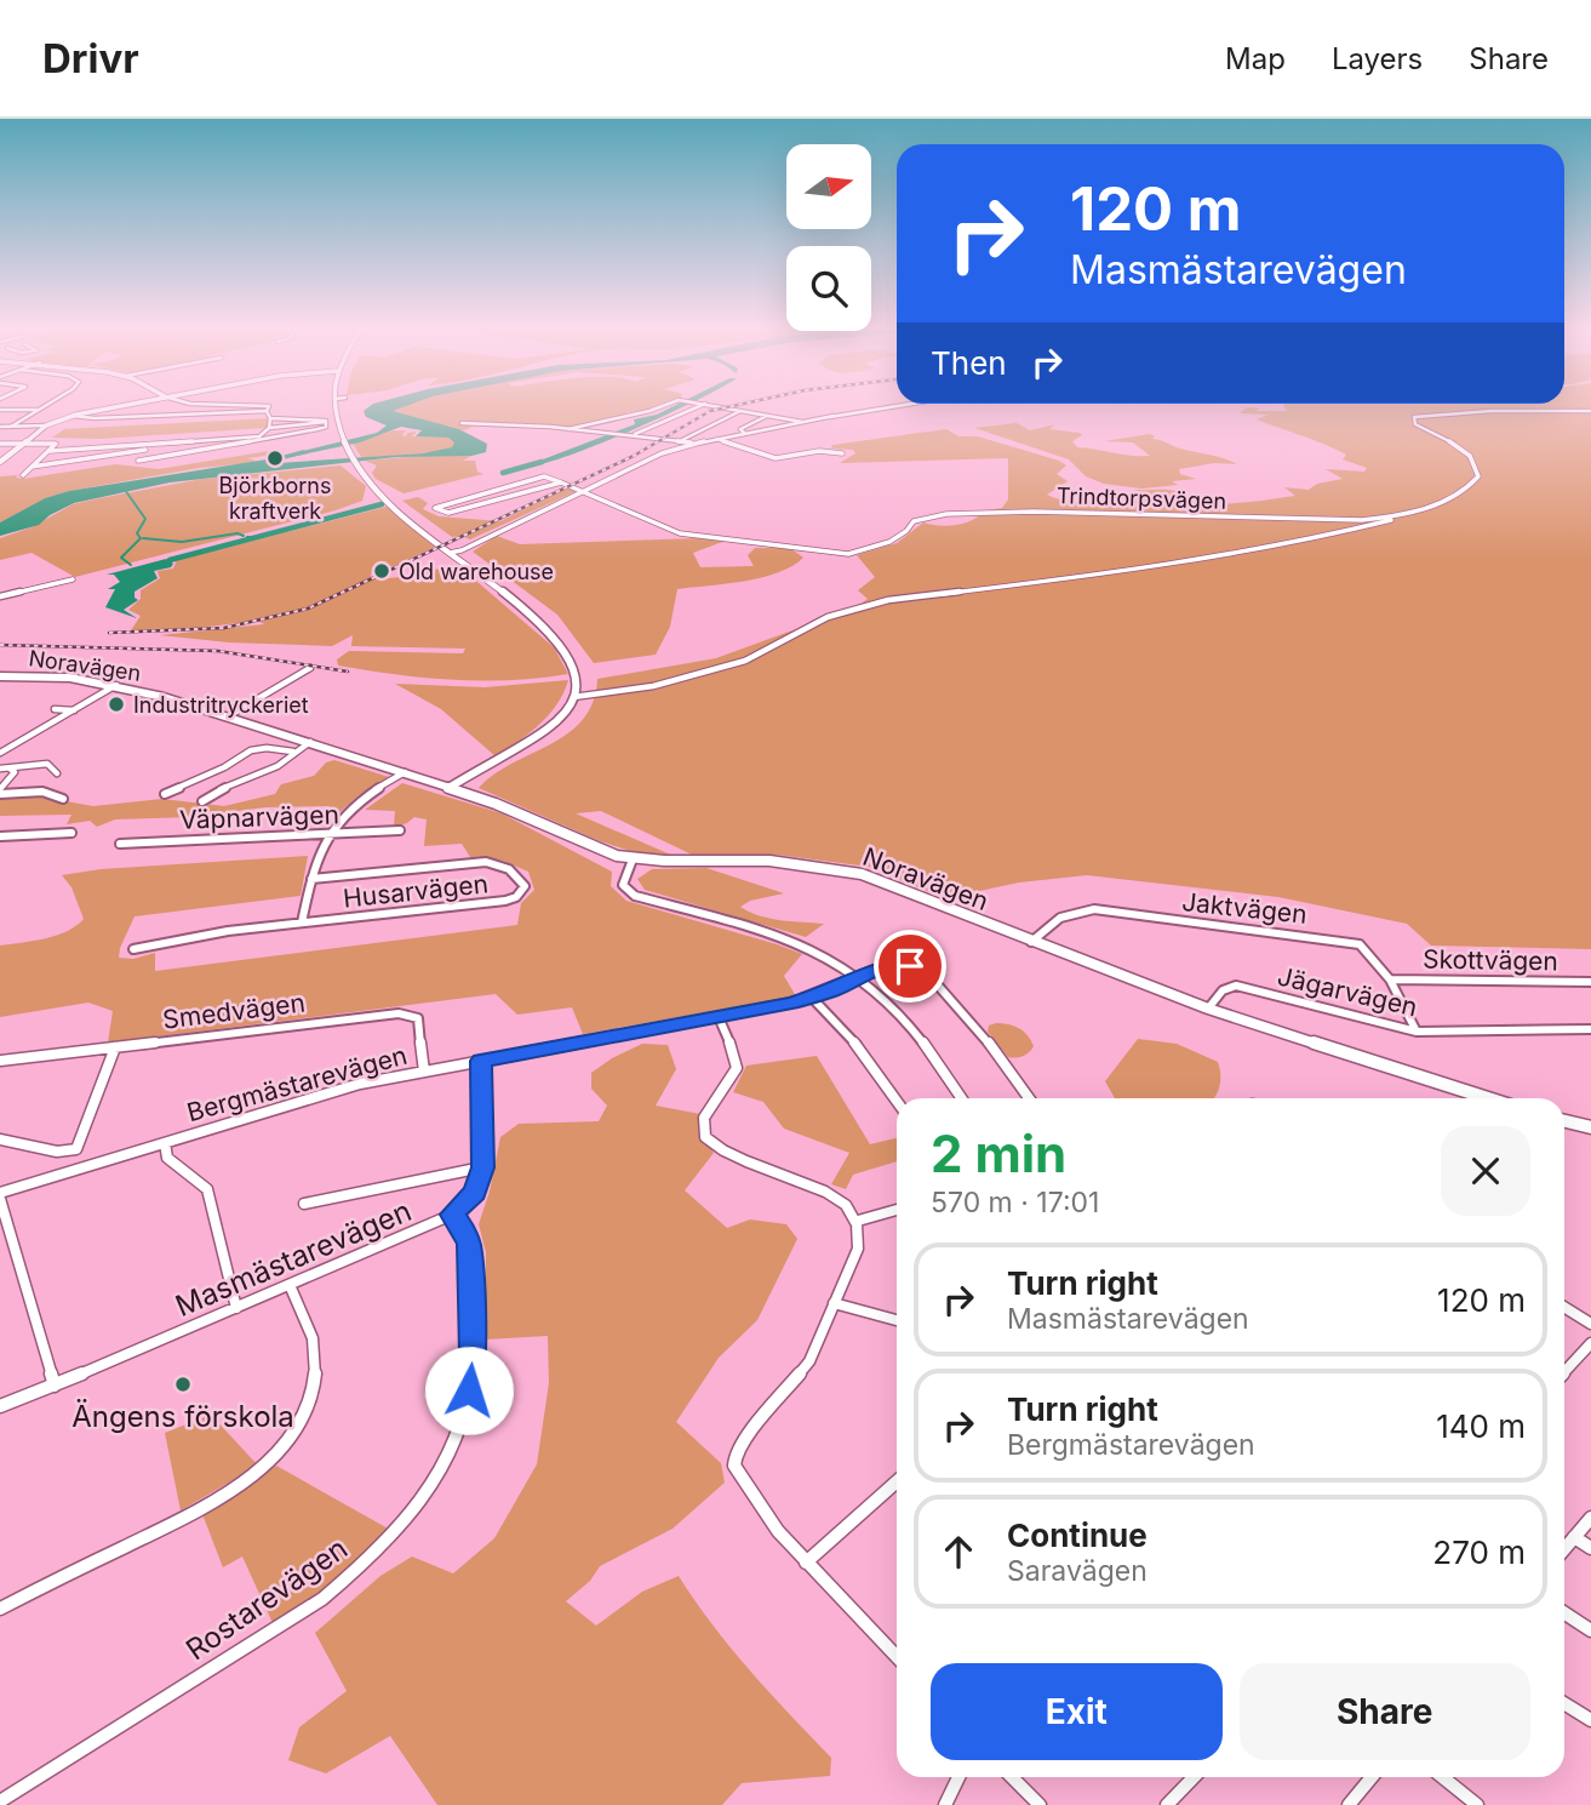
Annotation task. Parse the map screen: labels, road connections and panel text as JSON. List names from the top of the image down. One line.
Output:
{"streets":{"street":["Trindtorpsvägen","Noravägen","Väpnarvägen","Husarvägen","Jaktvägen","Skottvägen","Jägarvägen","Smedvägen","Bergmästarevägen","Masmästarevägen","Rostarevägen"]},"crossings":[["Noravägen","Jaktvägen"],["Noravägen","Jägarvägen"],["Jaktvägen","Skottvägen"],["Jaktvägen","Jägarvägen"],["Smedvägen","Bergmästarevägen"],["Bergmästarevägen","Masmästarevägen"],["Masmästarevägen","Rostarevägen"]],"places":["Björkborns kraftverk","Old warehouse","Industritryckeriet","Ängens förskola"],"north":"right","page":{"header":"Drivr","nav":["Map","Layers","Share"],"turn":["120 m","Masmästarevägen"],"then":"Then","heading":["2 min","570 m · 17:01"],"list":[{"name":"Turn right","note":"Masmästarevägen","value":"120 m"},{"name":"Turn right","note":"Bergmästarevägen","value":"140 m"},{"name":"Continue","note":"Saravägen","value":"270 m"}],"buttons":["Exit","Share"]}}
